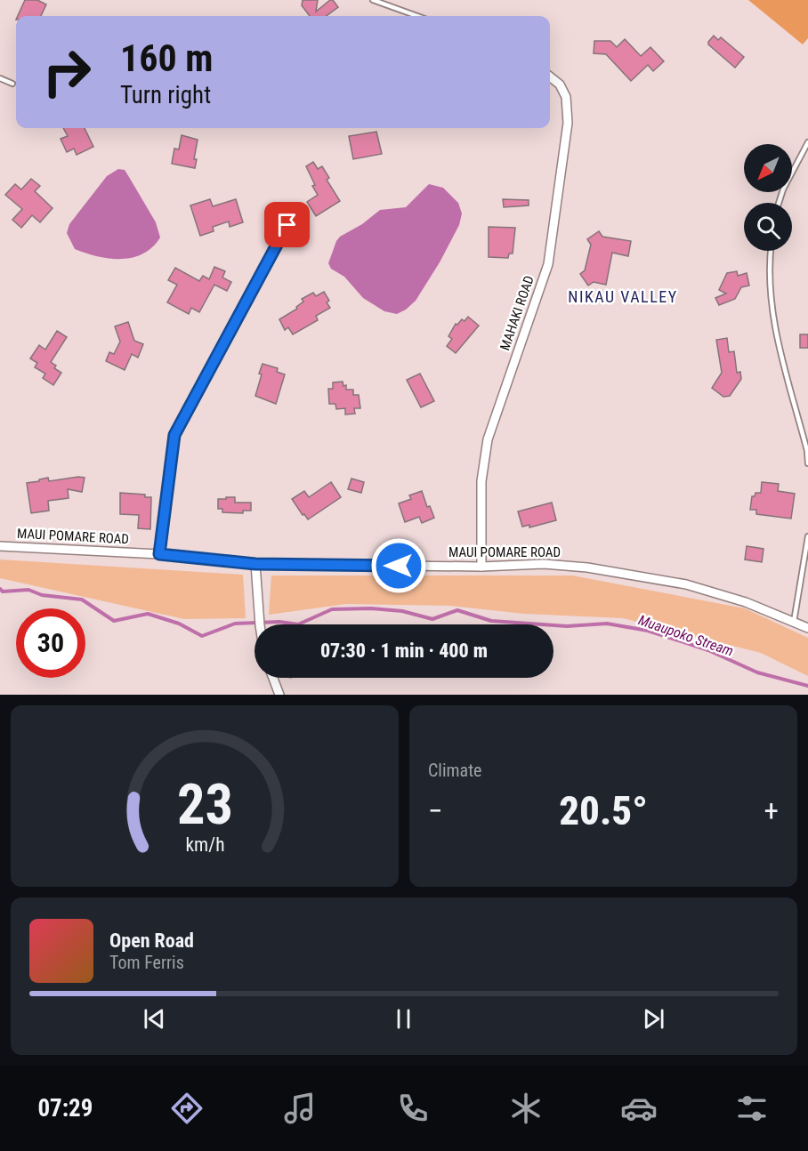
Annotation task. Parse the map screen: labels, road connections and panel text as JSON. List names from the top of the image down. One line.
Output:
{"streets":{"street":["MAHAKI ROAD","MAUI POMARE ROAD"]},"crossings":[["MAHAKI ROAD","MAUI POMARE ROAD"]],"districts":["NIKAU VALLEY"],"water":["Muaupoko Stream"],"north":"bottom left","page":{"turn":["160 m","Turn right"],"limit":"30","trip":"07:30 · 1 min · 400 m","tile":"Climate","heat":["−","20.5°","+"],"song":["Open Road","Tom Ferris"],"tabs":"07:29","gauge":["23","km/h"]}}
